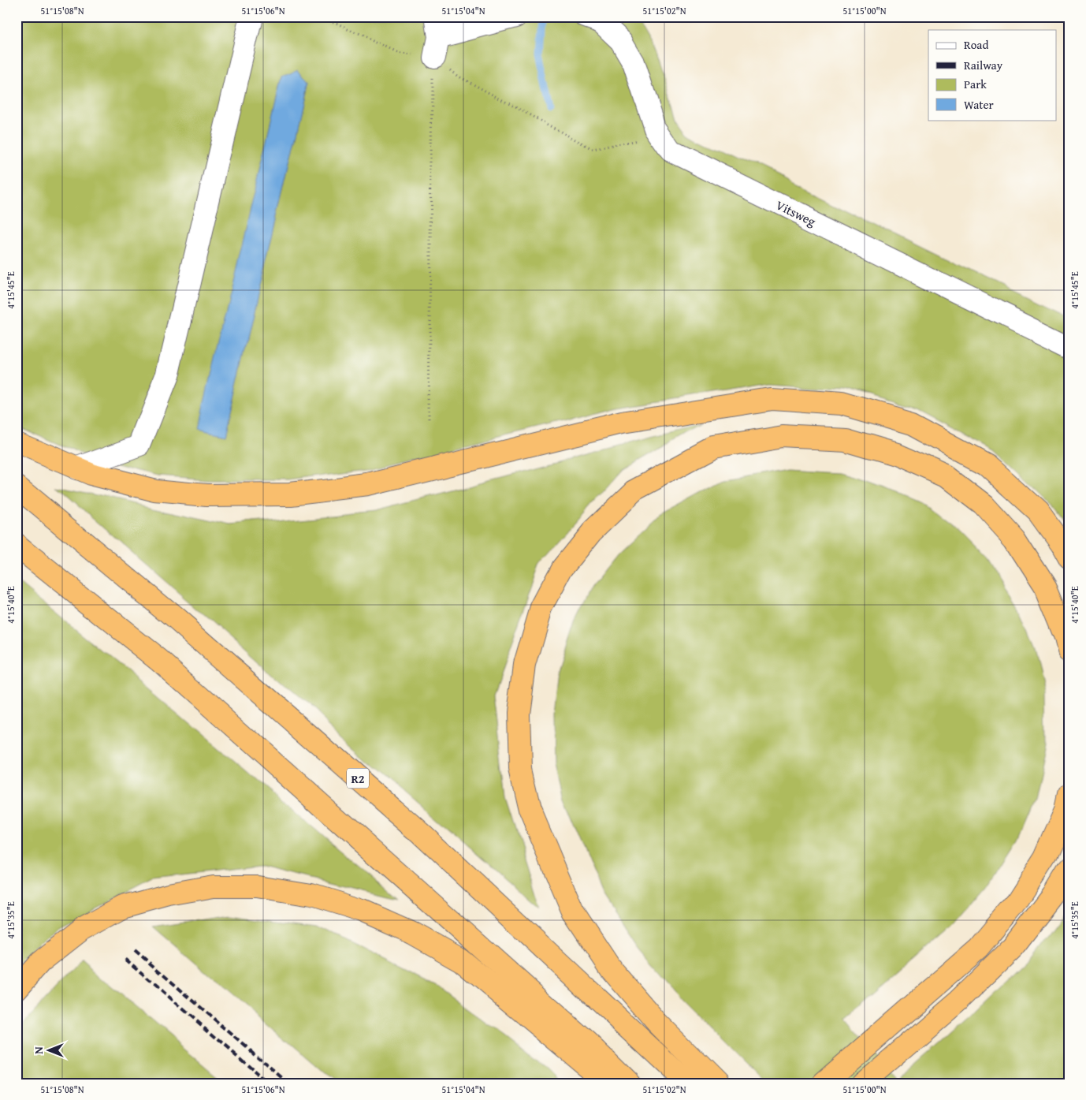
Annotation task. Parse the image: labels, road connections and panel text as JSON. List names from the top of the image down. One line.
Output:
{"streets":{"highway":["R2"],"street":["Vitsweg"]},"legend":["Road","Railway","Park","Water"],"north":"left","coordinates":["51°15'08\"N","51°15'06\"N","51°15'04\"N","51°15'02\"N","51°15'00\"N","4°15'45\"E","4°15'40\"E","4°15'35\"E"]}
